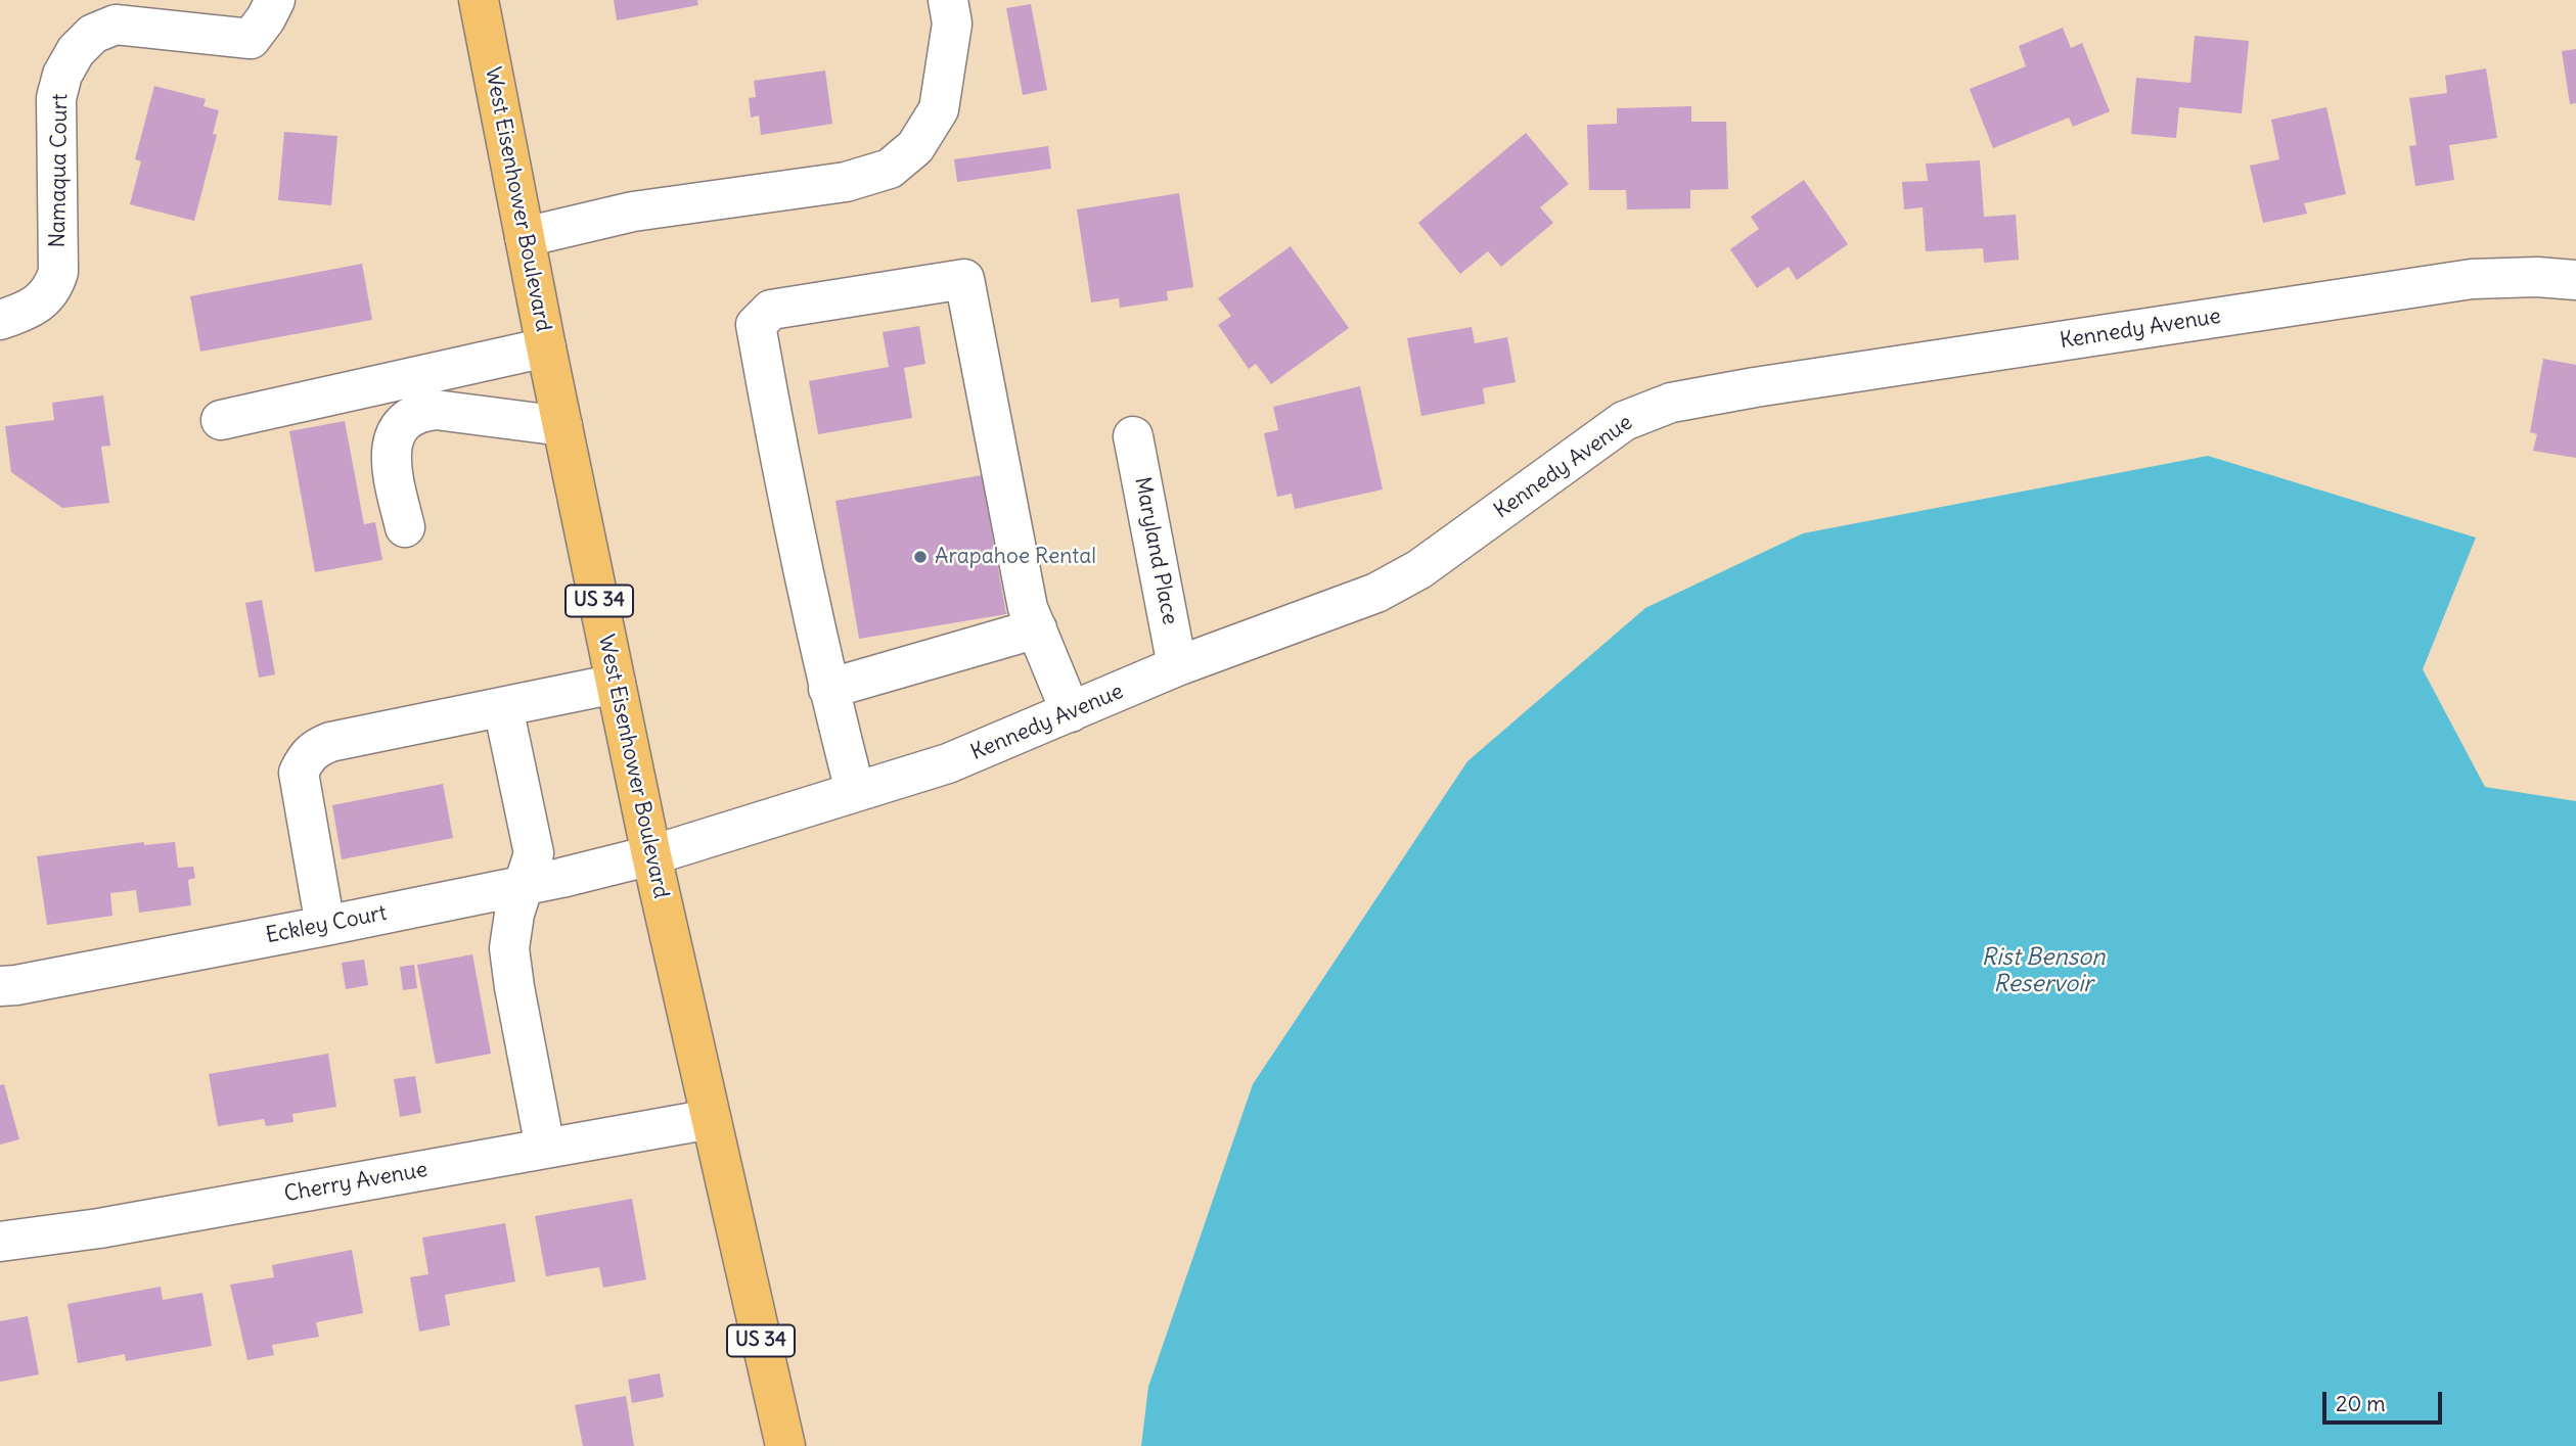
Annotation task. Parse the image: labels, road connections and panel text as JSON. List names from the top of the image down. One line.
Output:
{"streets":{"highway":["West Eisenhower Boulevard","US 34"],"street":["Namaqua Court","Kennedy Avenue","Maryland Place","Eckley Court","Cherry Avenue"]},"crossings":[["West Eisenhower Boulevard","Kennedy Avenue"],["West Eisenhower Boulevard","Eckley Court"],["West Eisenhower Boulevard","Cherry Avenue"],["Kennedy Avenue","Maryland Place"],["Kennedy Avenue","Eckley Court"]],"water":["Rist Benson Reservoir"],"places":["Arapahoe Rental"],"scale_bar":"20 m"}
